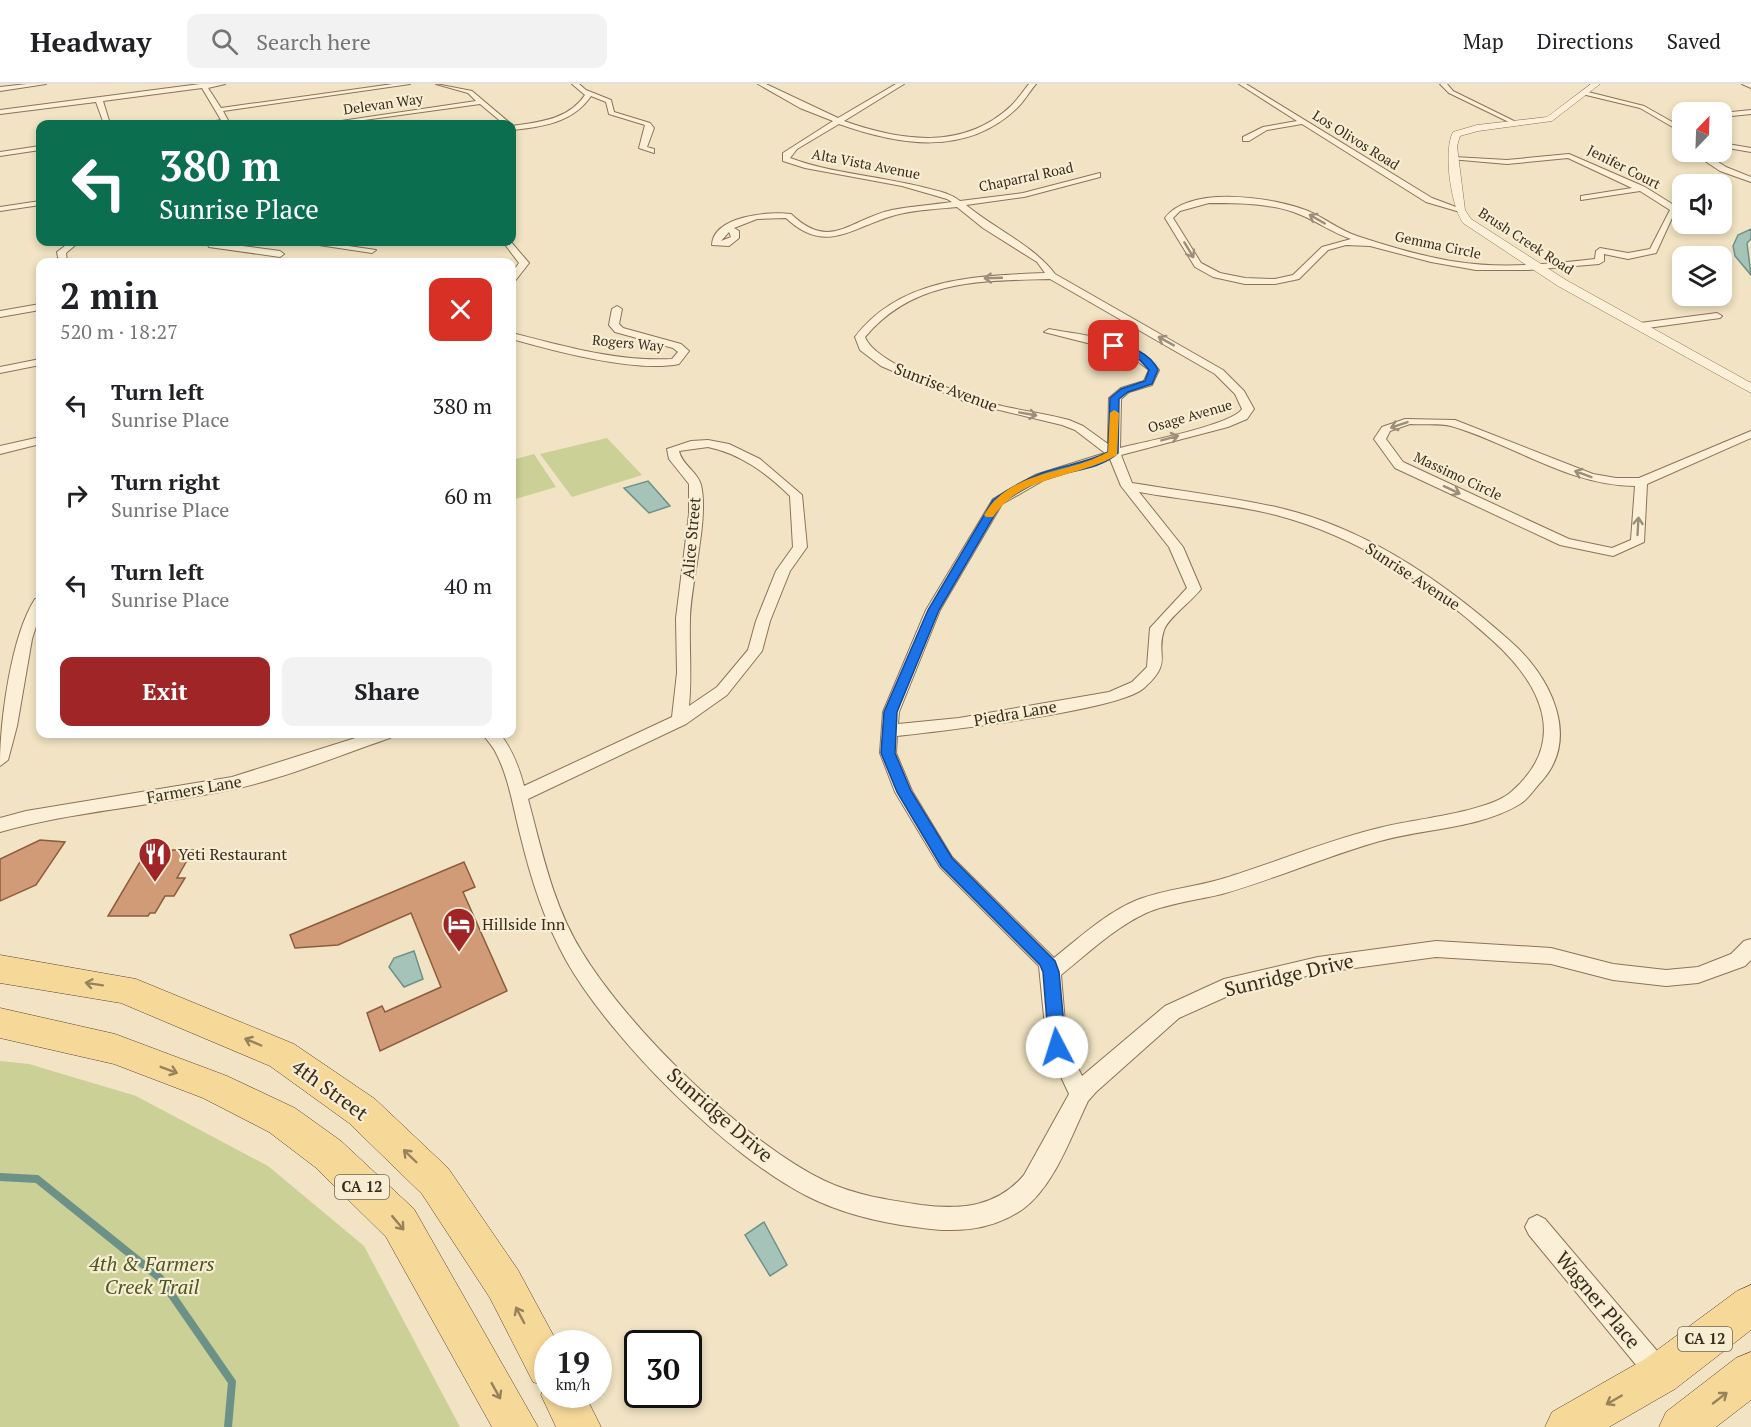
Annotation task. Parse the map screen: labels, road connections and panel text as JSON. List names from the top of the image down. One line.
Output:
{"streets":{"main road":["4th Street","CA 12"],"street":["Delevan Way","Los Olivos Road","Alta Vista Avenue","Jenifer Court","Chaparral Road","Brush Creek Road","Gemma Circle","Rogers Way","Sunrise Avenue","Osage Avenue","Massimo Circle","Alice Street","Piedra Lane","Farmers Lane","Sunridge Drive","Wagner Place"]},"crossings":[["Los Olivos Road","Brush Creek Road"],["Alta Vista Avenue","Chaparral Road"],["Alta Vista Avenue","Sunrise Avenue"],["Alta Vista Avenue","Osage Avenue"],["Jenifer Court","Brush Creek Road"],["Jenifer Court","Gemma Circle"],["Brush Creek Road","Gemma Circle"],["Sunrise Avenue","Osage Avenue"],["Sunrise Avenue","Piedra Lane"],["Alice Street","Sunridge Drive"],["CA 12","Wagner Place"]],"parks":["4th & Farmers Creek Trail"],"places":{"restaurant":["Yeti Restaurant"],"hotel":["Hillside Inn"]},"north":"top right","page":{"header":"Headway","search":"Search here","nav":["Map","Directions","Saved"],"turn":["380 m","Sunrise Place"],"heading":["2 min","520 m · 18:27"],"list":[{"name":"Turn left","note":"Sunrise Place","value":"380 m"},{"name":"Turn right","note":"Sunrise Place","value":"60 m"},{"name":"Turn left","note":"Sunrise Place","value":"40 m"}],"buttons":["Exit","Share"],"speed":"19 km/h","limit":"30"}}
